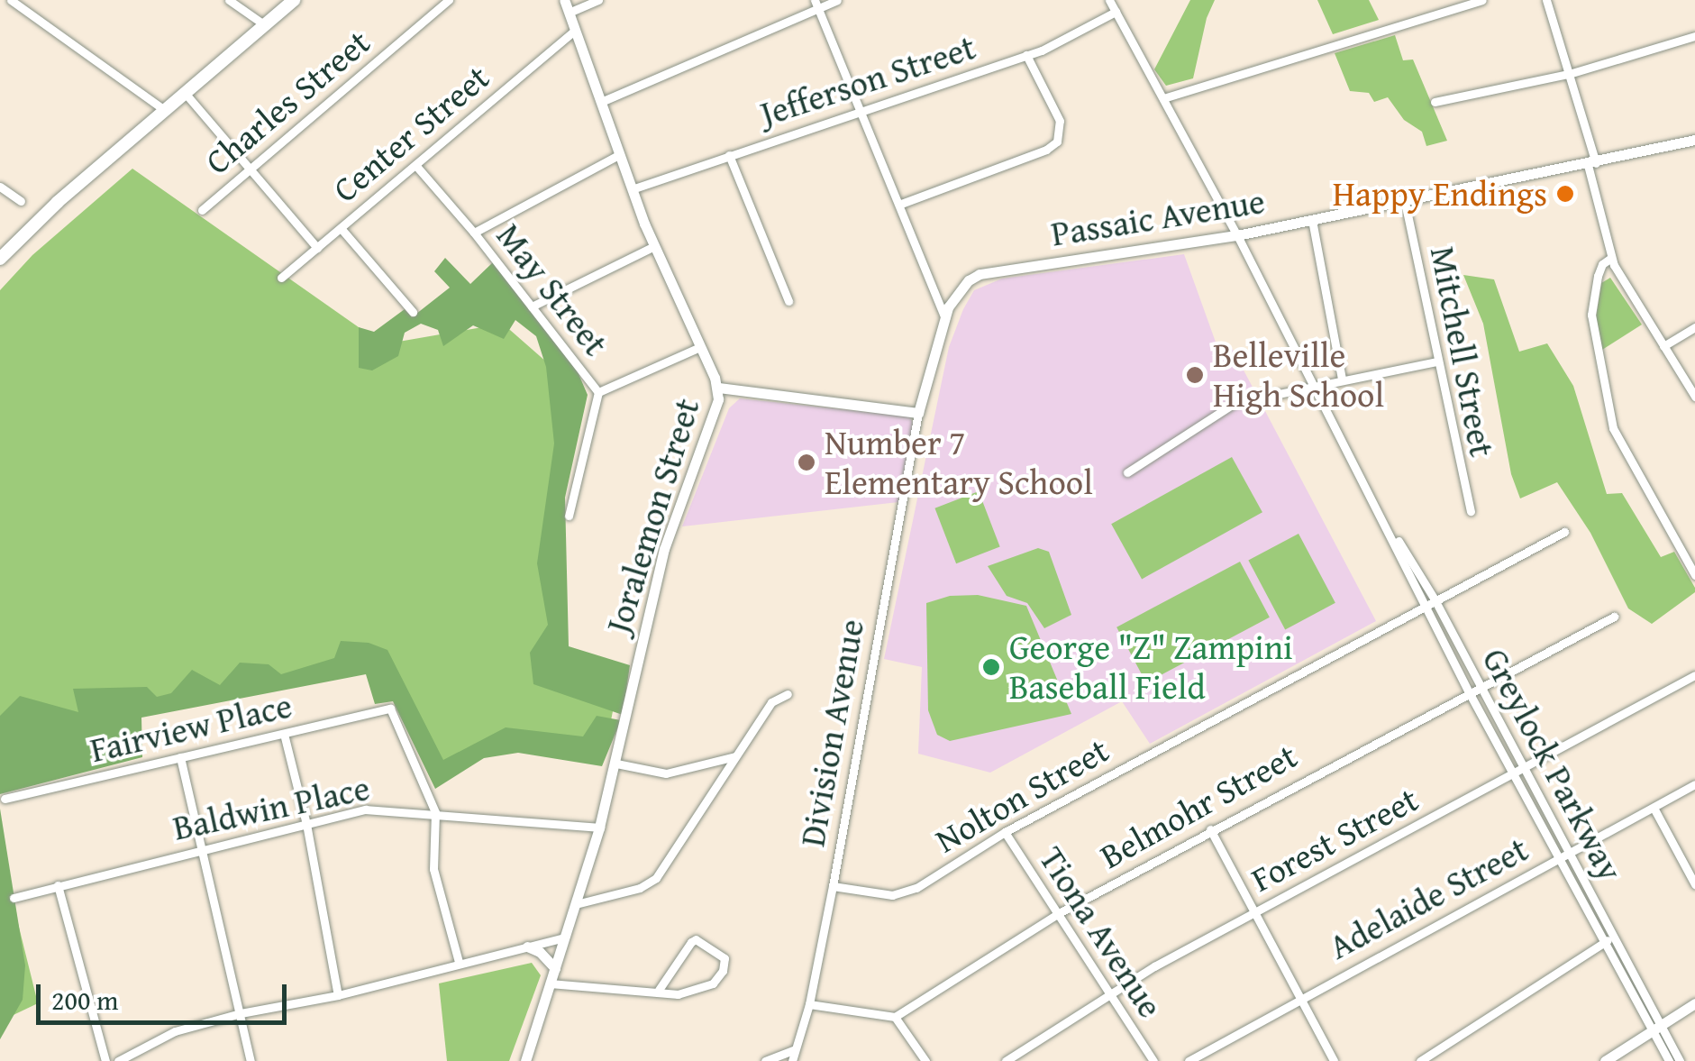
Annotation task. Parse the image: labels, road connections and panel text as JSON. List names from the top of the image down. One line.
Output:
{"streets":{"street":["Jefferson Street","Charles Street","Center Street","Passaic Avenue","May Street","Mitchell Street","Joralemon Street","Fairview Place","Division Avenue","Greylock Parkway","Nolton Street","Belmohr Street","Baldwin Place","Forest Street","Adelaide Street","Tiona Avenue"]},"crossings":[["Jefferson Street","Joralemon Street"],["Jefferson Street","Greylock Parkway"],["Center Street","May Street"],["Center Street","Joralemon Street"],["Passaic Avenue","Mitchell Street"],["Passaic Avenue","Division Avenue"],["Passaic Avenue","Greylock Parkway"],["Joralemon Street","Baldwin Place"],["Fairview Place","Baldwin Place"],["Division Avenue","Nolton Street"],["Greylock Parkway","Nolton Street"],["Greylock Parkway","Belmohr Street"],["Greylock Parkway","Forest Street"],["Greylock Parkway","Adelaide Street"],["Nolton Street","Tiona Avenue"],["Belmohr Street","Tiona Avenue"],["Forest Street","Tiona Avenue"]],"places":["Happy Endings","Belleville High School","Number 7 Elementary School","George \"Z\" Zampini Baseball Field"],"scale_bar":"200 m"}
